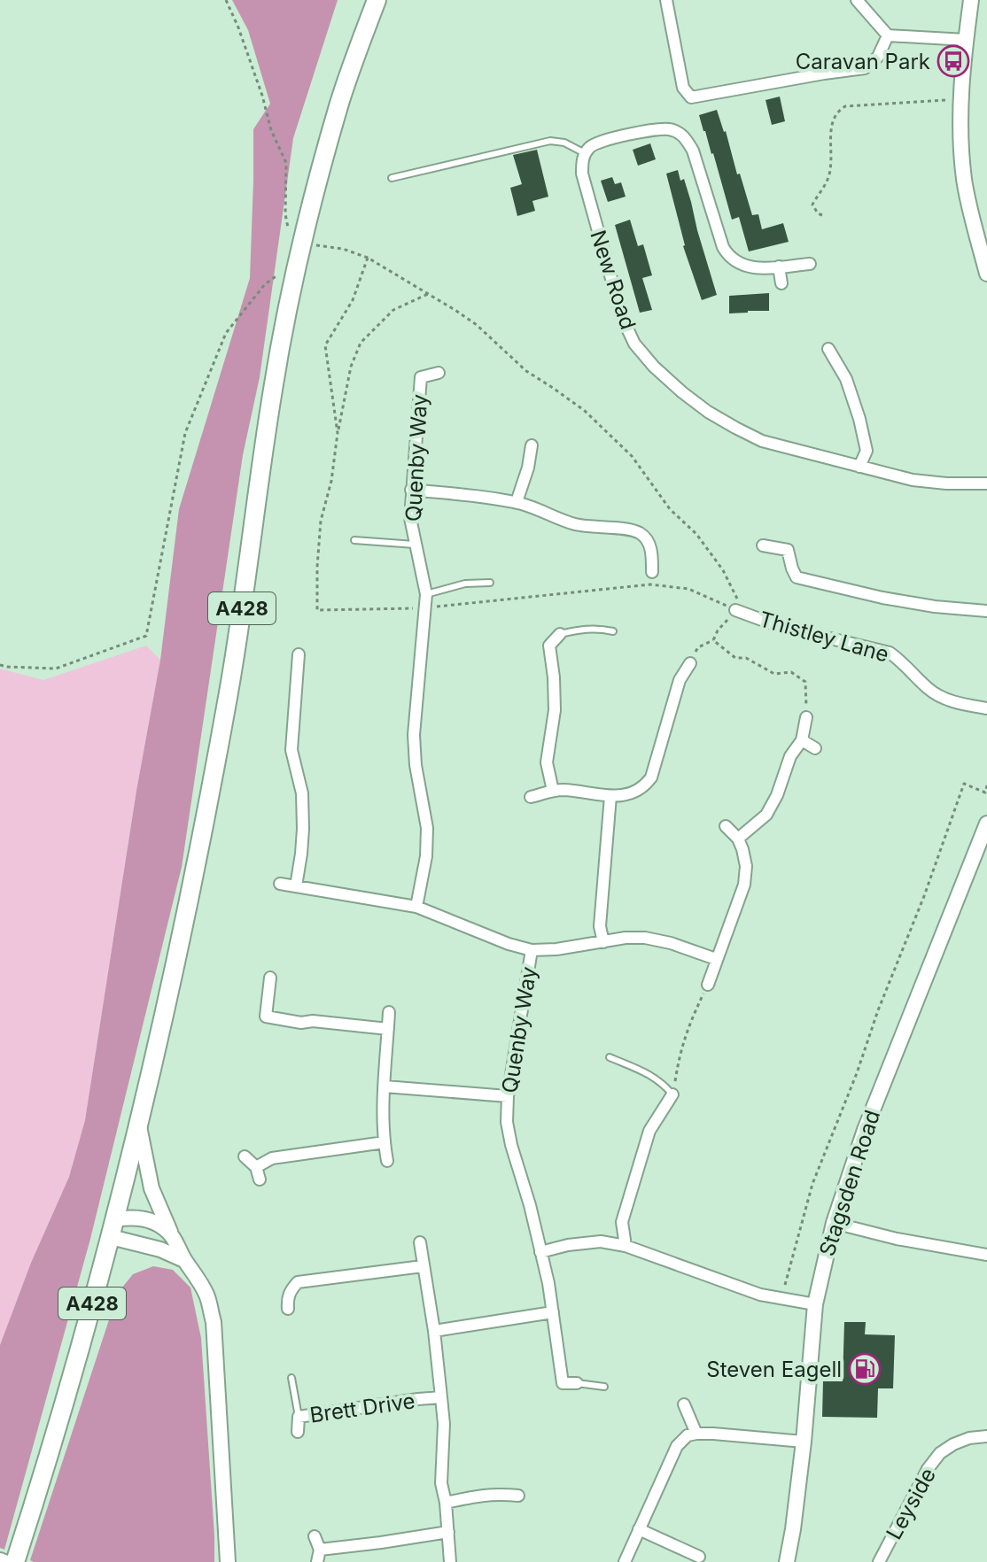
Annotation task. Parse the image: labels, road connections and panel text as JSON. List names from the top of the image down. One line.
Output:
{"streets":{"highway":["A428"],"street":["New Road","Quenby Way","Thistley Lane","Stagsden Road","Brett Drive","Leyside"]},"crossings":[["Quenby Way","Thistley Lane"]],"places":{"bus stop":["Caravan Park"],"fuel station":["Steven Eagell"]}}
